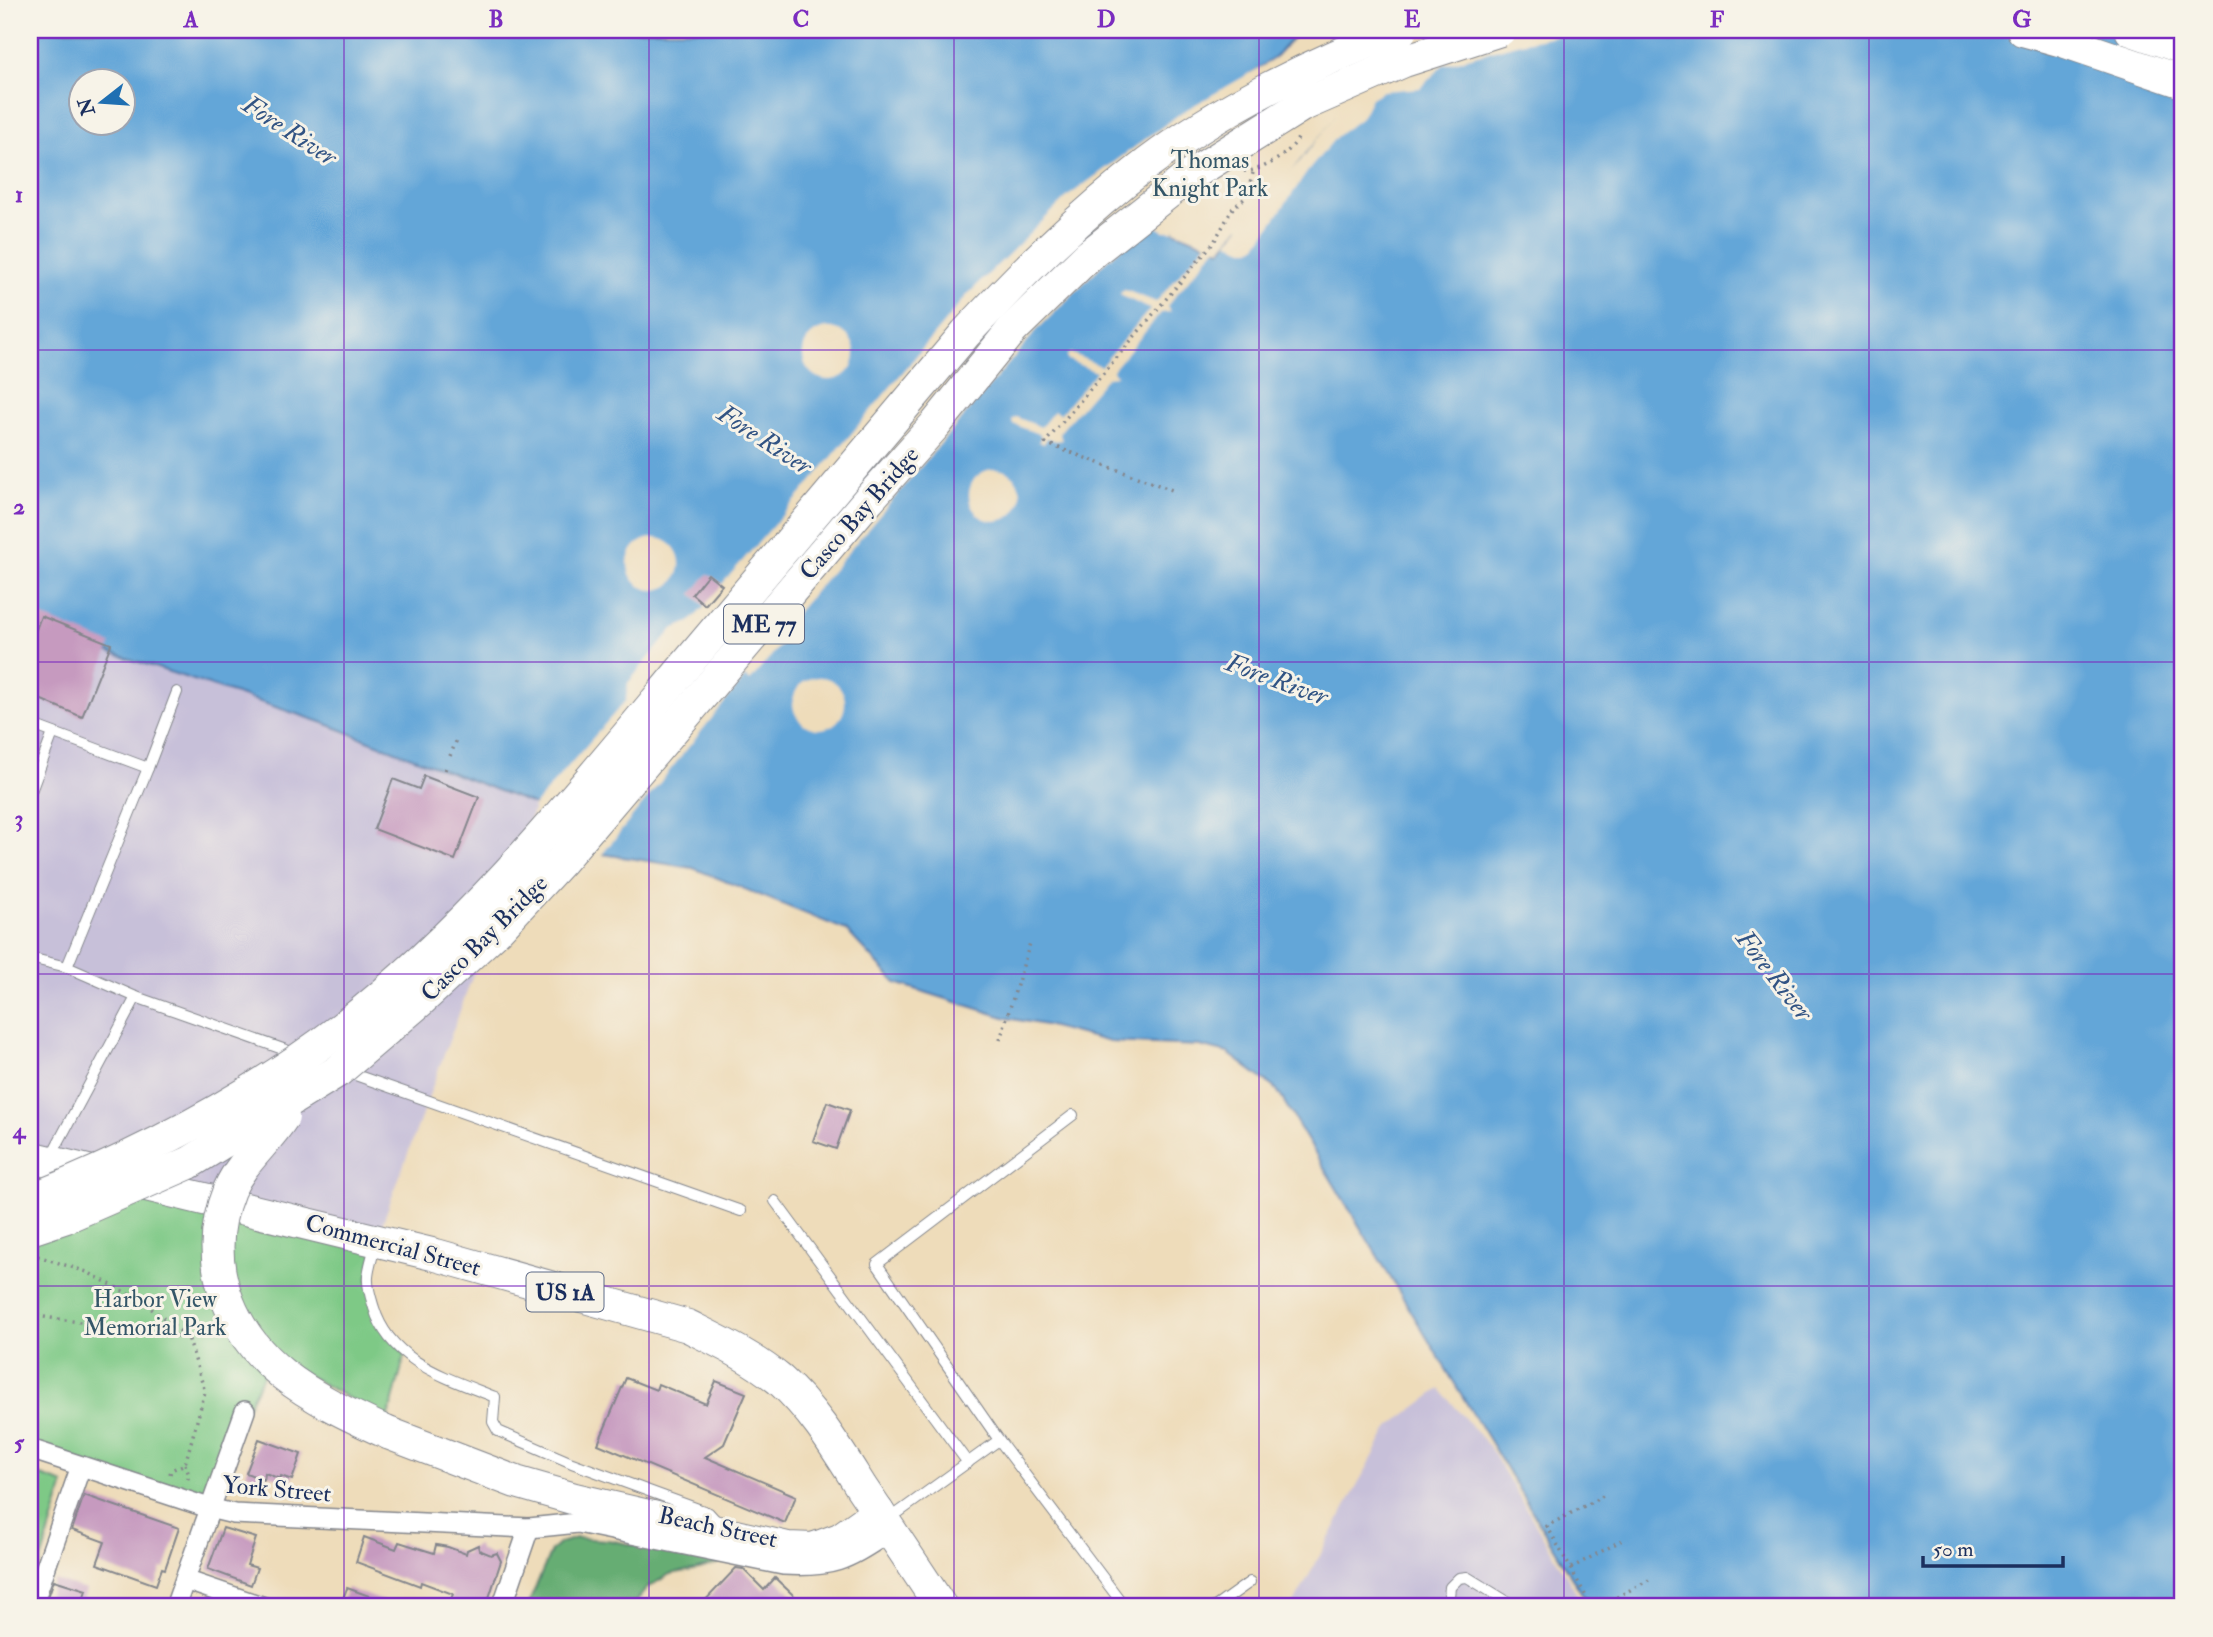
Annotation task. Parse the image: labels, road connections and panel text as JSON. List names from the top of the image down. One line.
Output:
{"streets":{"main road":["Casco Bay Bridge","ME 77","Commercial Street","US 1A"],"street":["York Street","Beach Street"]},"crossings":[["Commercial Street","US 1A"],["Commercial Street","Beach Street"],["US 1A","Beach Street"],["York Street","Beach Street"]],"water":["Fore River"],"parks":["Thomas Knight Park","Harbor View Memorial Park"],"scale_bar":"50 m","north":"left","grid":{"columns":["A","B","C","D","E","F","G"],"rows":["1","2","3","4","5"]}}
